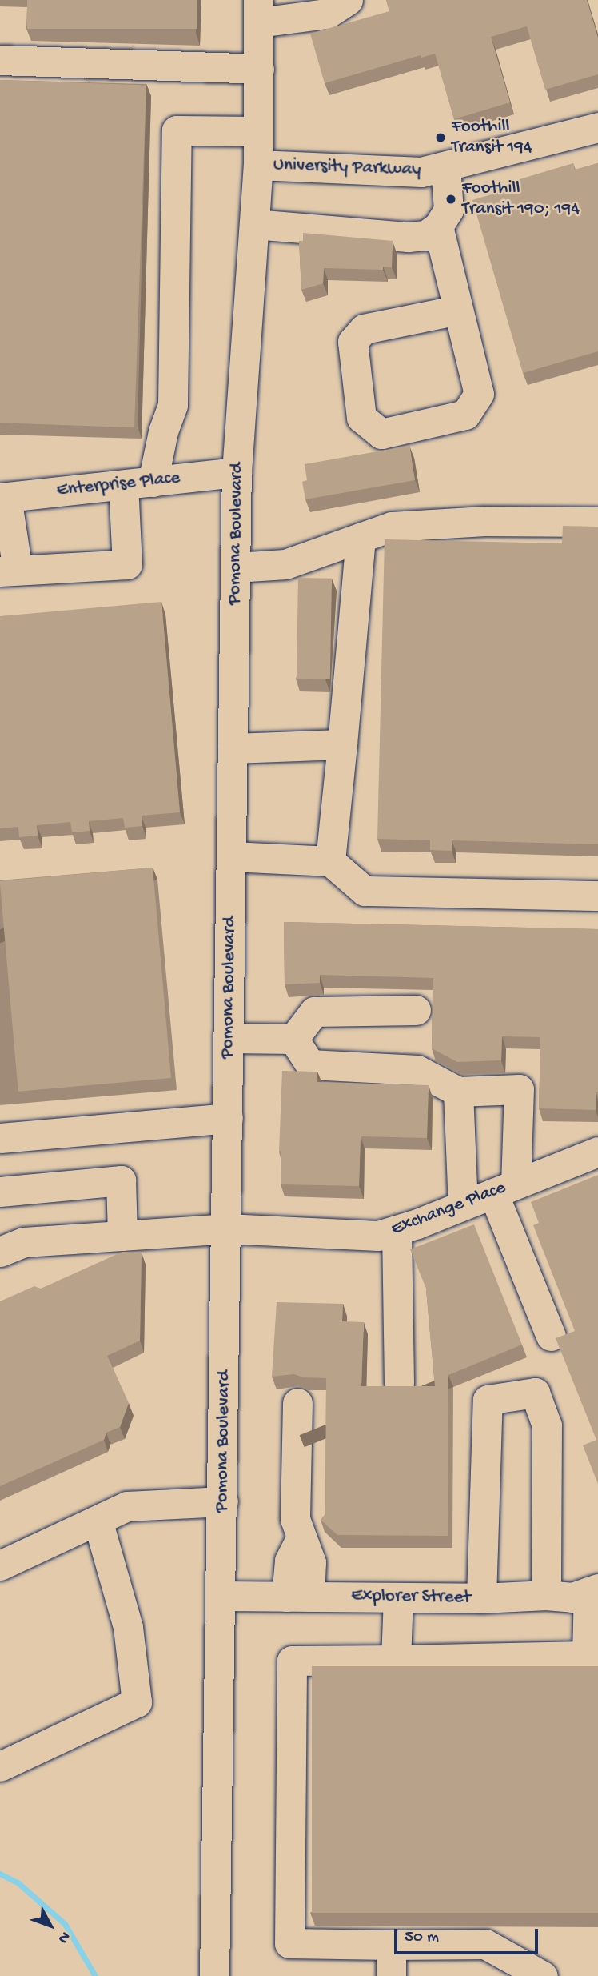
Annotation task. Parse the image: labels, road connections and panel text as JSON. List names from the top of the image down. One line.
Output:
{"streets":{"street":["University Parkway","Enterprise Place","Pomona Boulevard","Exchange Place","Explorer Street"]},"crossings":[["University Parkway","Pomona Boulevard"],["Enterprise Place","Pomona Boulevard"],["Pomona Boulevard","Exchange Place"],["Pomona Boulevard","Explorer Street"]],"places":["Foothill Transit 194","Foothill Transit 190; 194"],"scale_bar":"50 m","north":"bottom right"}
